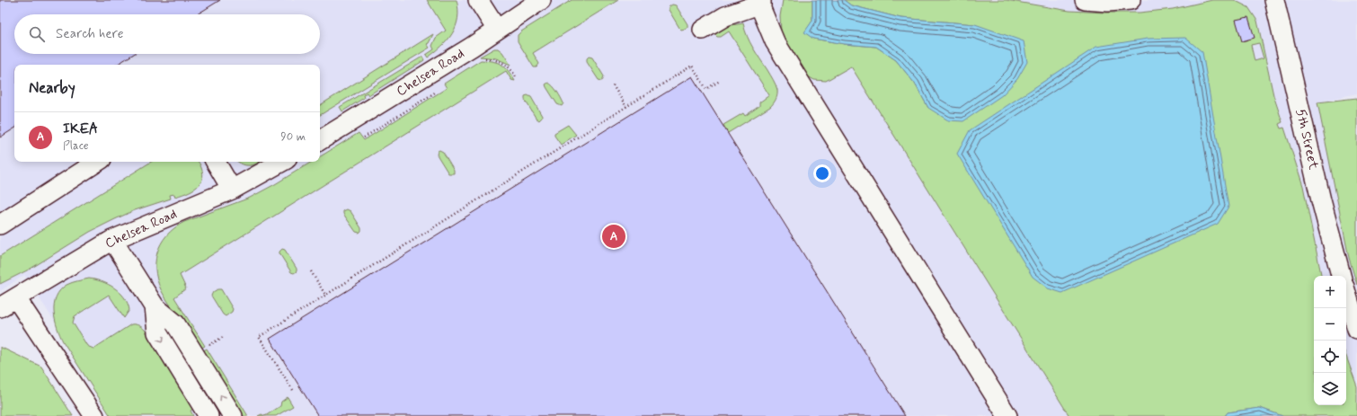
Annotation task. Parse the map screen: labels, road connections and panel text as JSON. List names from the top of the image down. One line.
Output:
{"streets":{"street":["Chelsea Road","5th Street"]},"page":{"search":"Search here","heading":"Nearby","list":[{"mark":"A","name":"IKEA","note":"Place","value":"90 m"}],"pins":"A","map_buttons":["+","−"]}}
